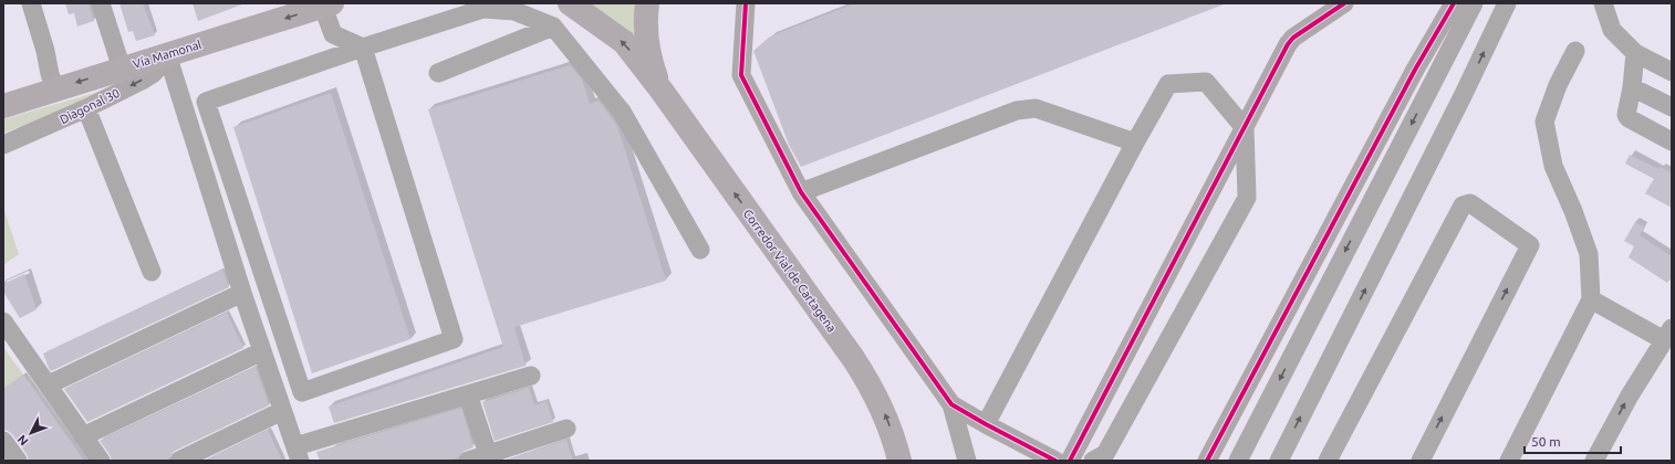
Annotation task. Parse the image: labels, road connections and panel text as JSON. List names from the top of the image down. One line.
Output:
{"streets":{"main road":["Vía Mamonal","Corredor Vial de Cartagena"],"street":["Diagonal 30"]},"crossings":[["Vía Mamonal","Diagonal 30"]],"one_way":["Vía Mamonal","Diagonal 30","Corredor Vial de Cartagena"],"scale_bar":"50 m","north":"bottom left"}
